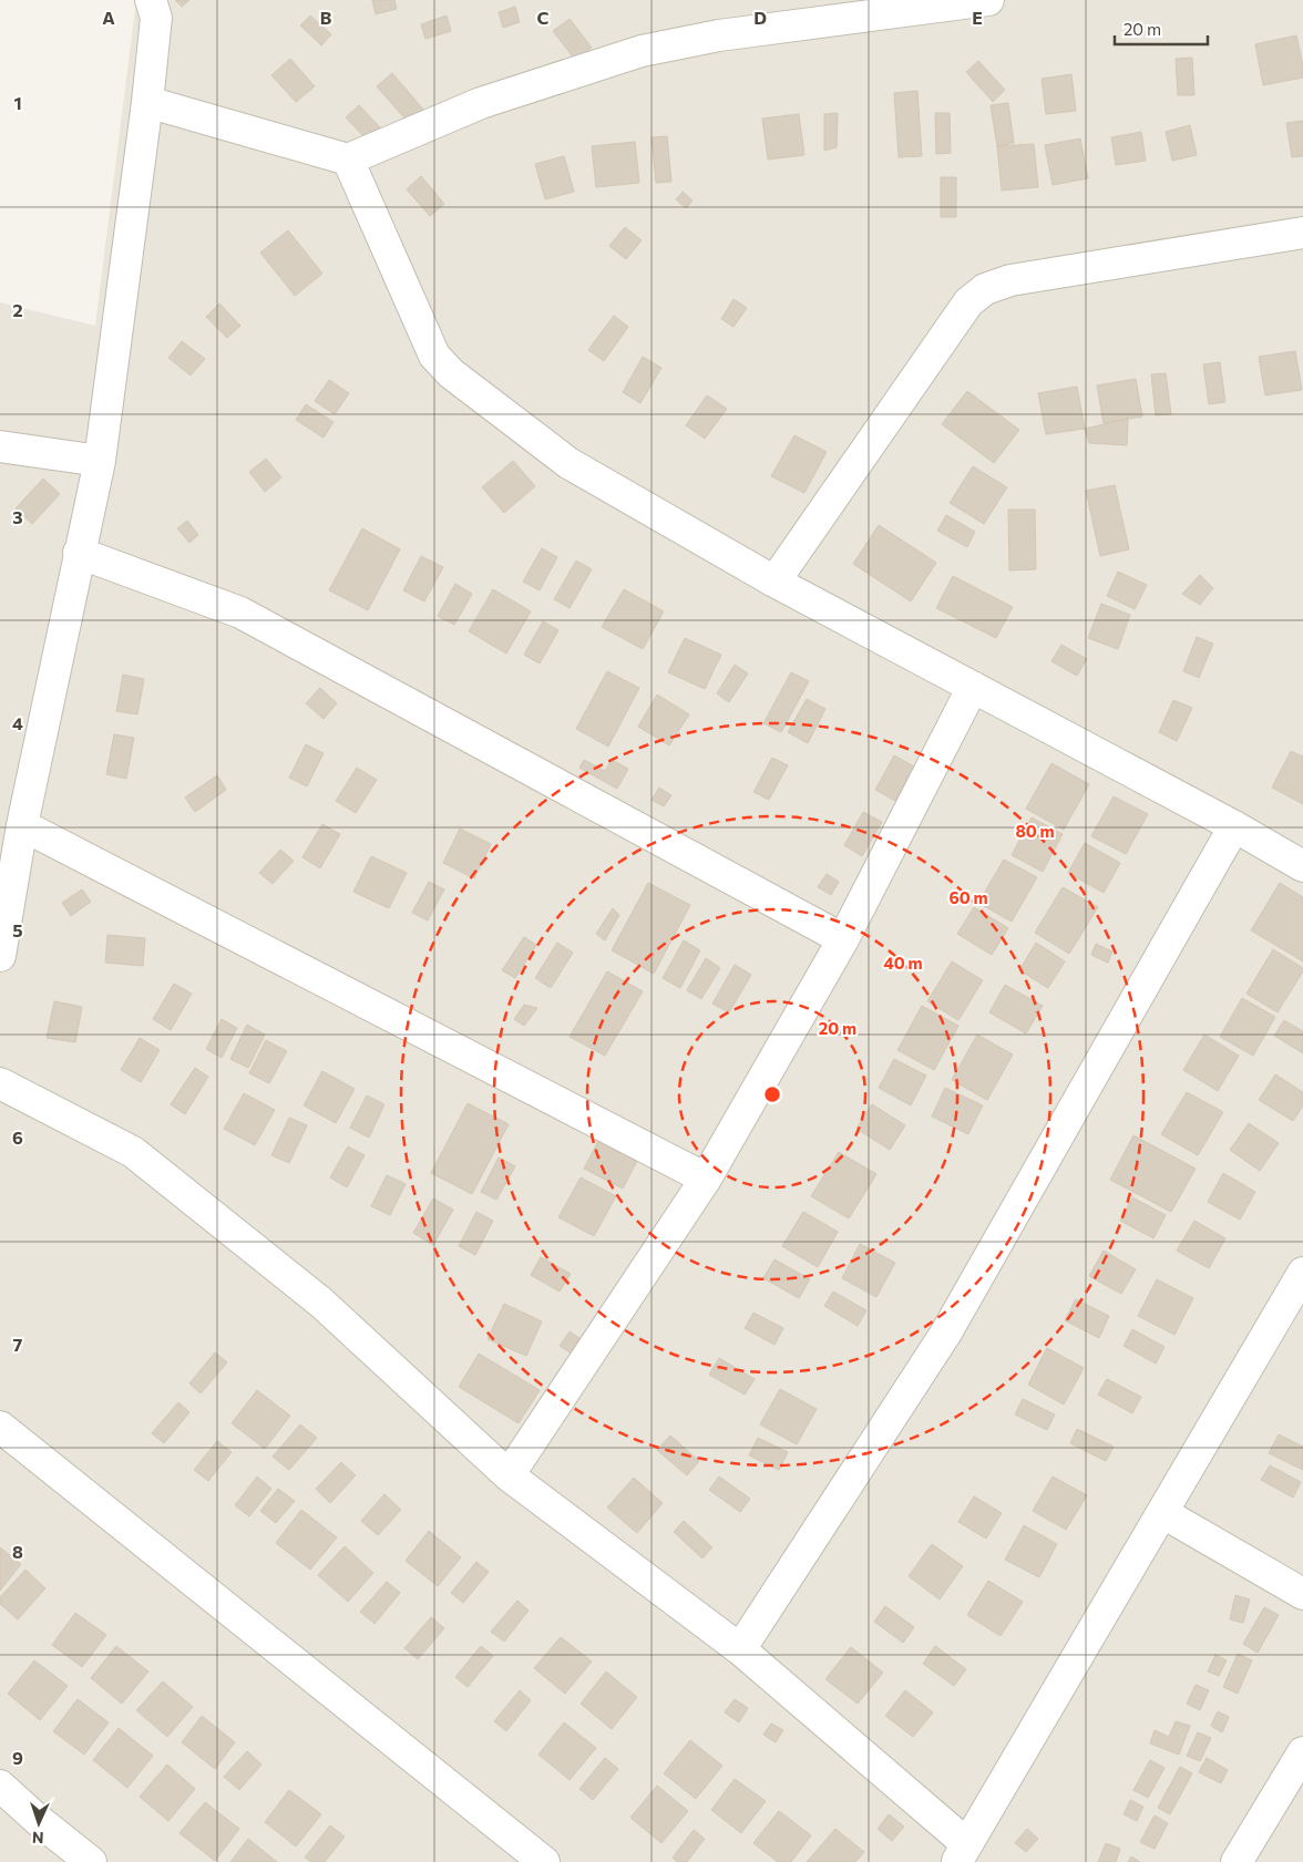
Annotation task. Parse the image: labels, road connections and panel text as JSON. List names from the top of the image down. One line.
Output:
{"scale_bar":"20 m","north":"bottom","grid":{"columns":["A","B","C","D","E"],"rows":["1","2","3","4","5","6","7","8","9"]},"rings":["80 m","60 m","40 m","20 m"]}
